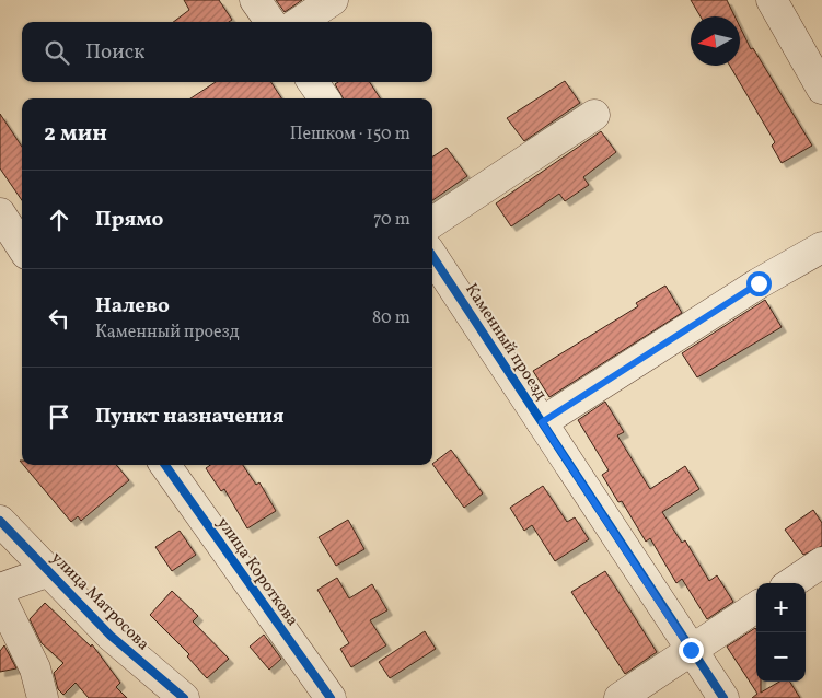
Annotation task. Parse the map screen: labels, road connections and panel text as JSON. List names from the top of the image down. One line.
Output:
{"streets":{"street":["Каменный проезд","улица Короткова","улица Матросова"]},"north":"left","page":{"search":"Поиск","heading":["2 мин","Пешком · 150 m"],"list":[["Прямо","70 m"],["Налево","Каменный проезд","80 m"],"Пункт назначения"],"map_buttons":["+","−"]}}
